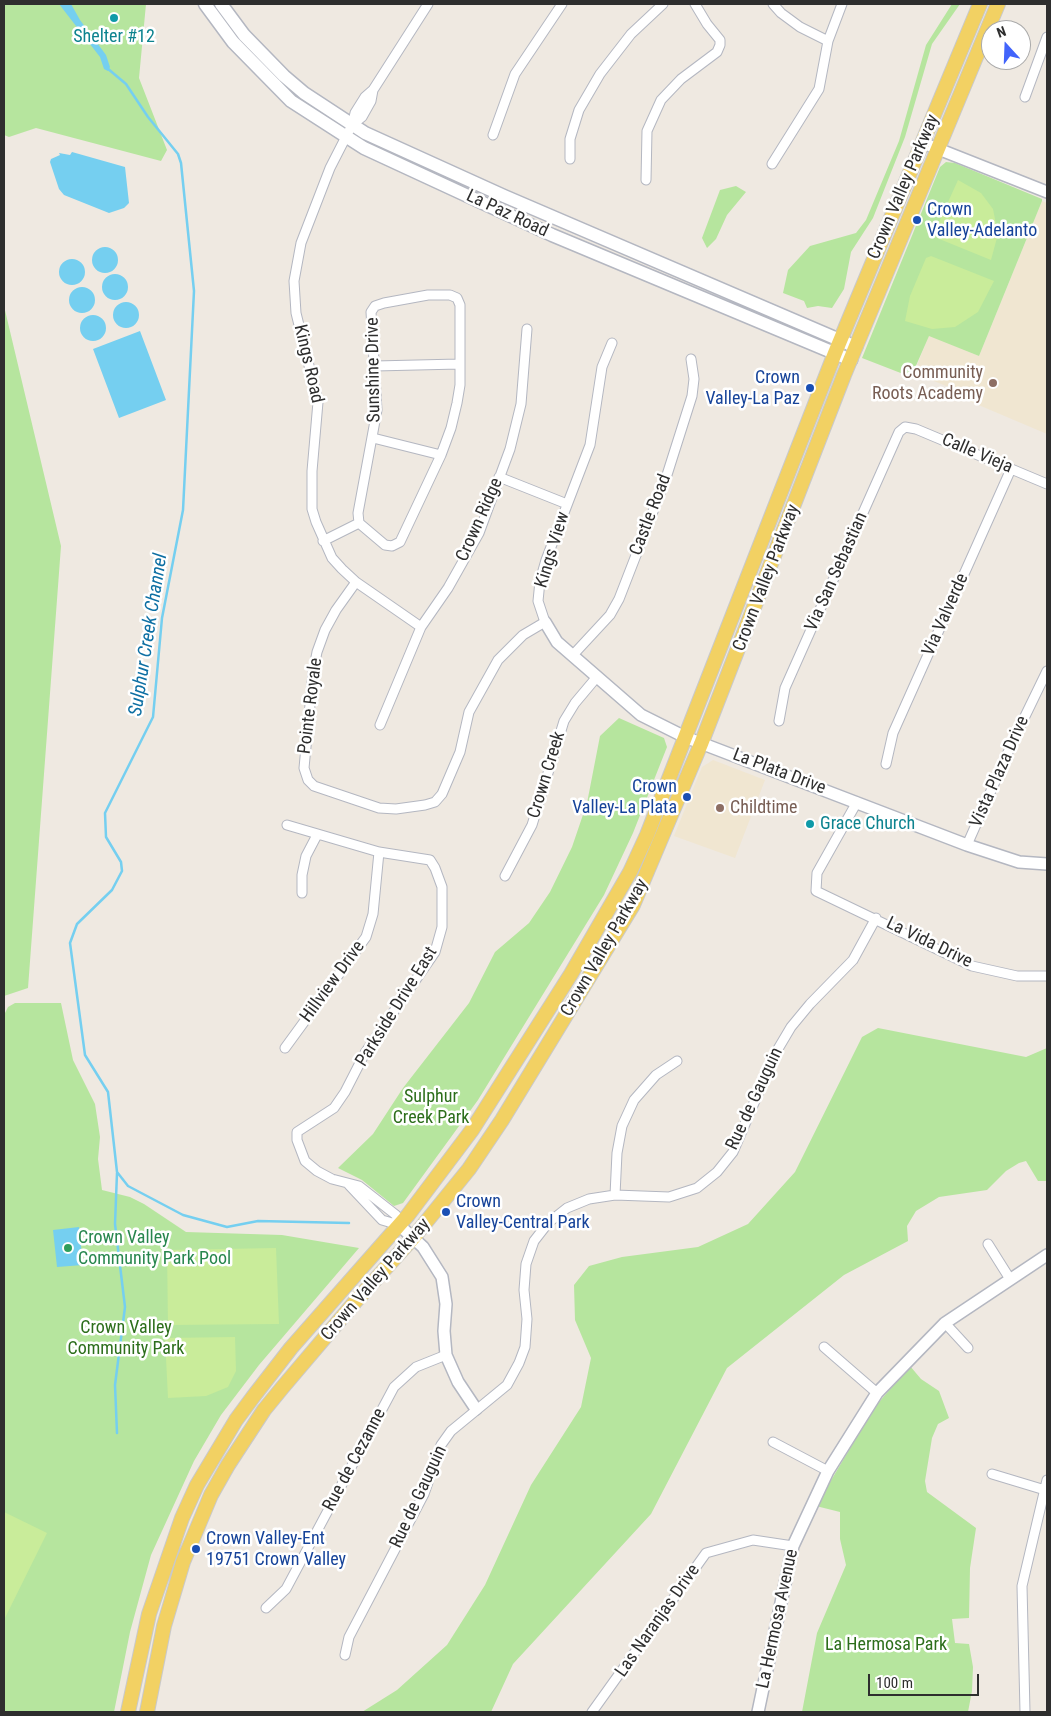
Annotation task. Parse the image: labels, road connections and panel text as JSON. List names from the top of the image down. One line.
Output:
{"streets":{"main road":["Crown Valley Parkway","La Paz Road"],"street":["Kings Road","Sunshine Drive","Calle Vieja","Castle Road","Crown Ridge","Kings View","Via San Sebastian","Via Valverde","Pointe Royale","La Plata Drive","Vista Plaza Drive","Crown Creek","La Vida Drive","Hillview Drive","Parkside Drive East","Rue de Gauguin","Rue de Cezanne","La Hermosa Avenue","Las Naranjas Drive"]},"crossings":[["Crown Valley Parkway","La Paz Road"],["Crown Valley Parkway","La Plata Drive"],["Crown Valley Parkway","Parkside Drive East"],["La Paz Road","Kings Road"],["Kings Road","Crown Ridge"],["Kings Road","Pointe Royale"],["Calle Vieja","Via San Sebastian"],["Calle Vieja","Via Valverde"],["Castle Road","La Plata Drive"],["Kings View","Pointe Royale"],["Kings View","La Plata Drive"],["Pointe Royale","La Plata Drive"],["La Plata Drive","Vista Plaza Drive"],["La Plata Drive","Crown Creek"],["La Plata Drive","La Vida Drive"],["La Vida Drive","Rue de Gauguin"],["Hillview Drive","Parkside Drive East"],["La Hermosa Avenue","Las Naranjas Drive"]],"water":["Sulphur Creek Channel"],"parks":["Sulphur Creek Park","Crown Valley Community Park","La Hermosa Park"],"places":["Shelter #12","Crown Valley-Adelanto","Community Roots Academy","Crown Valley-La Paz","Crown Valley-La Plata","Childtime","Grace Church","Crown Valley-Central Park","Crown Valley Community Park Pool","Crown Valley-Ent 19751 Crown Valley"],"scale_bar":"100 m","north":"top"}
